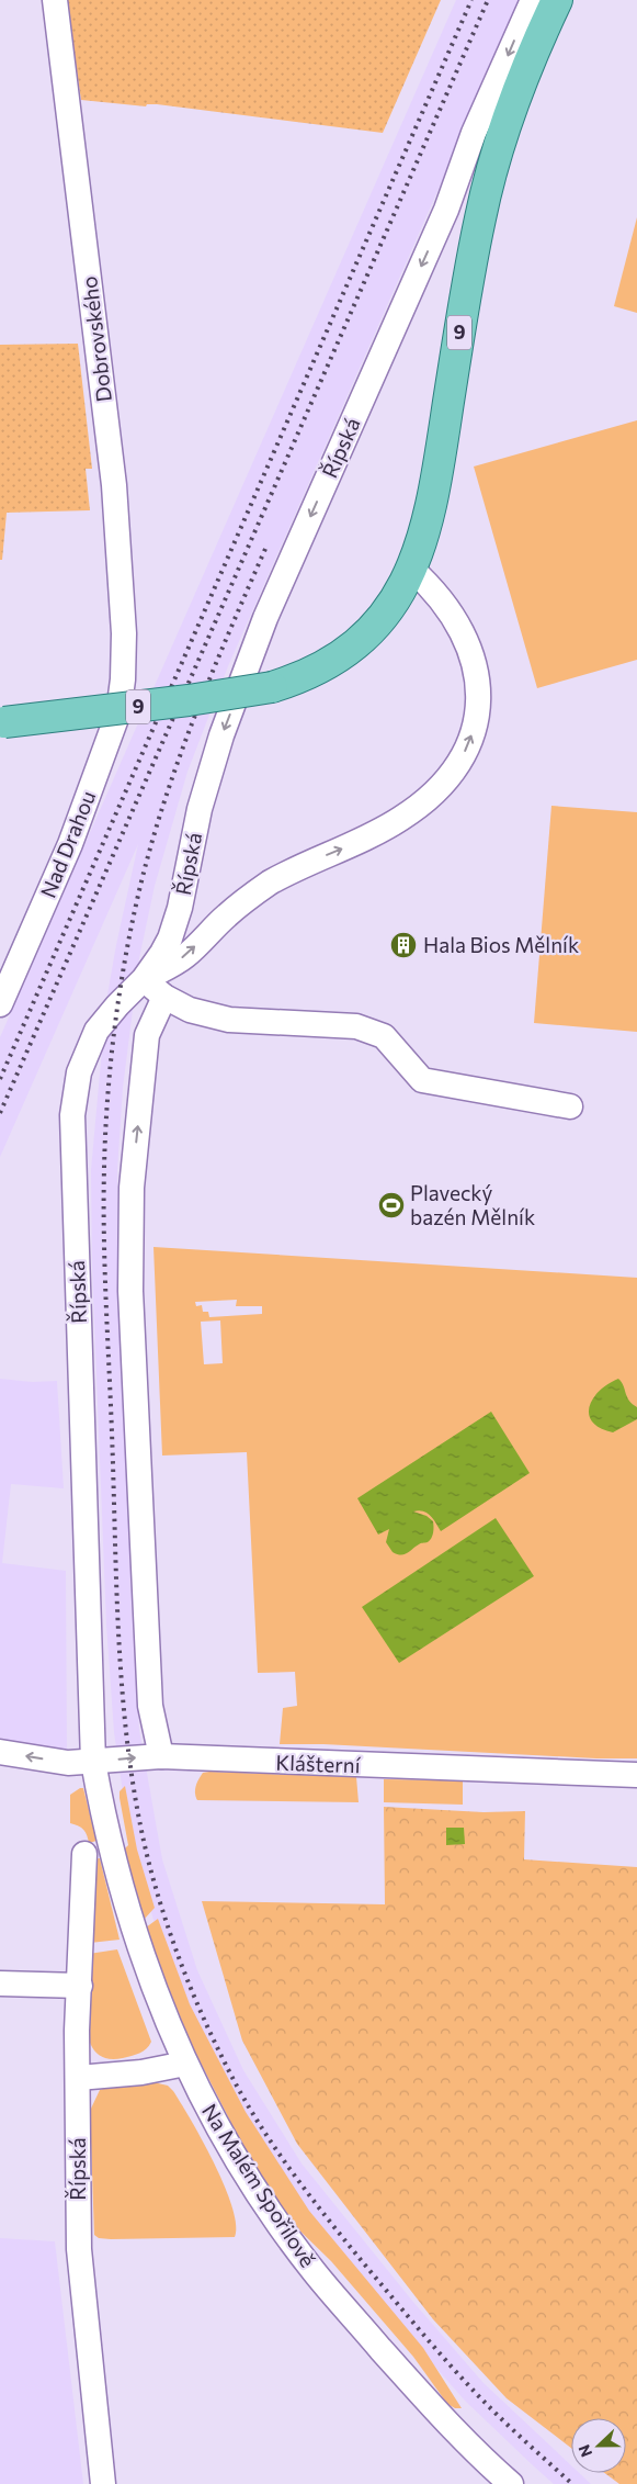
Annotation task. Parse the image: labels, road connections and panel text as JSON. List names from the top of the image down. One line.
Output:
{"streets":{"main road":["9"],"street":["Dobrovského","Řípská","Nad Drahou","Klášterní","Na Malém Spořilově"]},"crossings":[["Dobrovského","Nad Drahou"],["Řípská","Klášterní"],["Řípská","Na Malém Spořilově"],["Klášterní","Na Malém Spořilově"]],"one_way":["Řípská"],"places":{"building":["Hala Bios Mělník"],"sports":["Plavecký bazén Mělník"]},"north":"left"}
